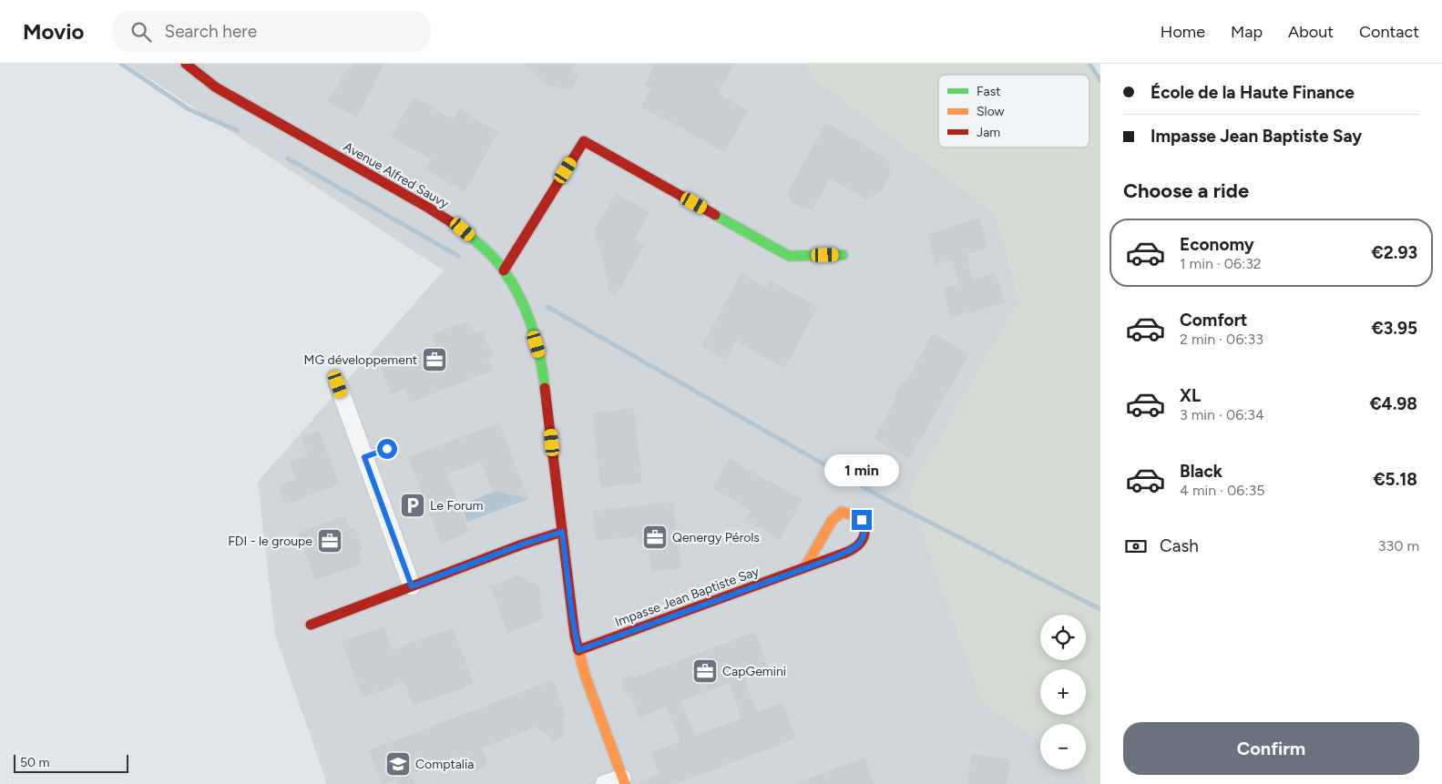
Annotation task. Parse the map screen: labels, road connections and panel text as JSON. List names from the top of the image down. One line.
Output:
{"streets":{"street":["Avenue Alfred Sauvy","Impasse Jean Baptiste Say"]},"crossings":[["Avenue Alfred Sauvy","Impasse Jean Baptiste Say"]],"places":{"office":["MG développement","Qenergy Pérols","FDI - le groupe","CapGemini"],"parking":["Le Forum"],"school or university":["Comptalia"]},"legend":["Fast","Slow","Jam"],"scale_bar":"50 m","page":{"header":"Movio","search":"Search here","nav":["Home","Map","About","Contact"],"banner":["École de la Haute Finance","Impasse Jean Baptiste Say"],"heading":"Choose a ride","list":[{"name":"Economy","note":"1 min · 06:32","value":"€2.93"},{"name":"Comfort","note":"2 min · 06:33","value":"€3.95"},{"name":"XL","note":"3 min · 06:34","value":"€4.98"},{"name":"Black","note":"4 min · 06:35","value":"€5.18"}],"bubble":"1 min","pay":["Cash","330 m"],"map_buttons":["+","−"],"buttons":"Confirm","scale":"50 m"}}
